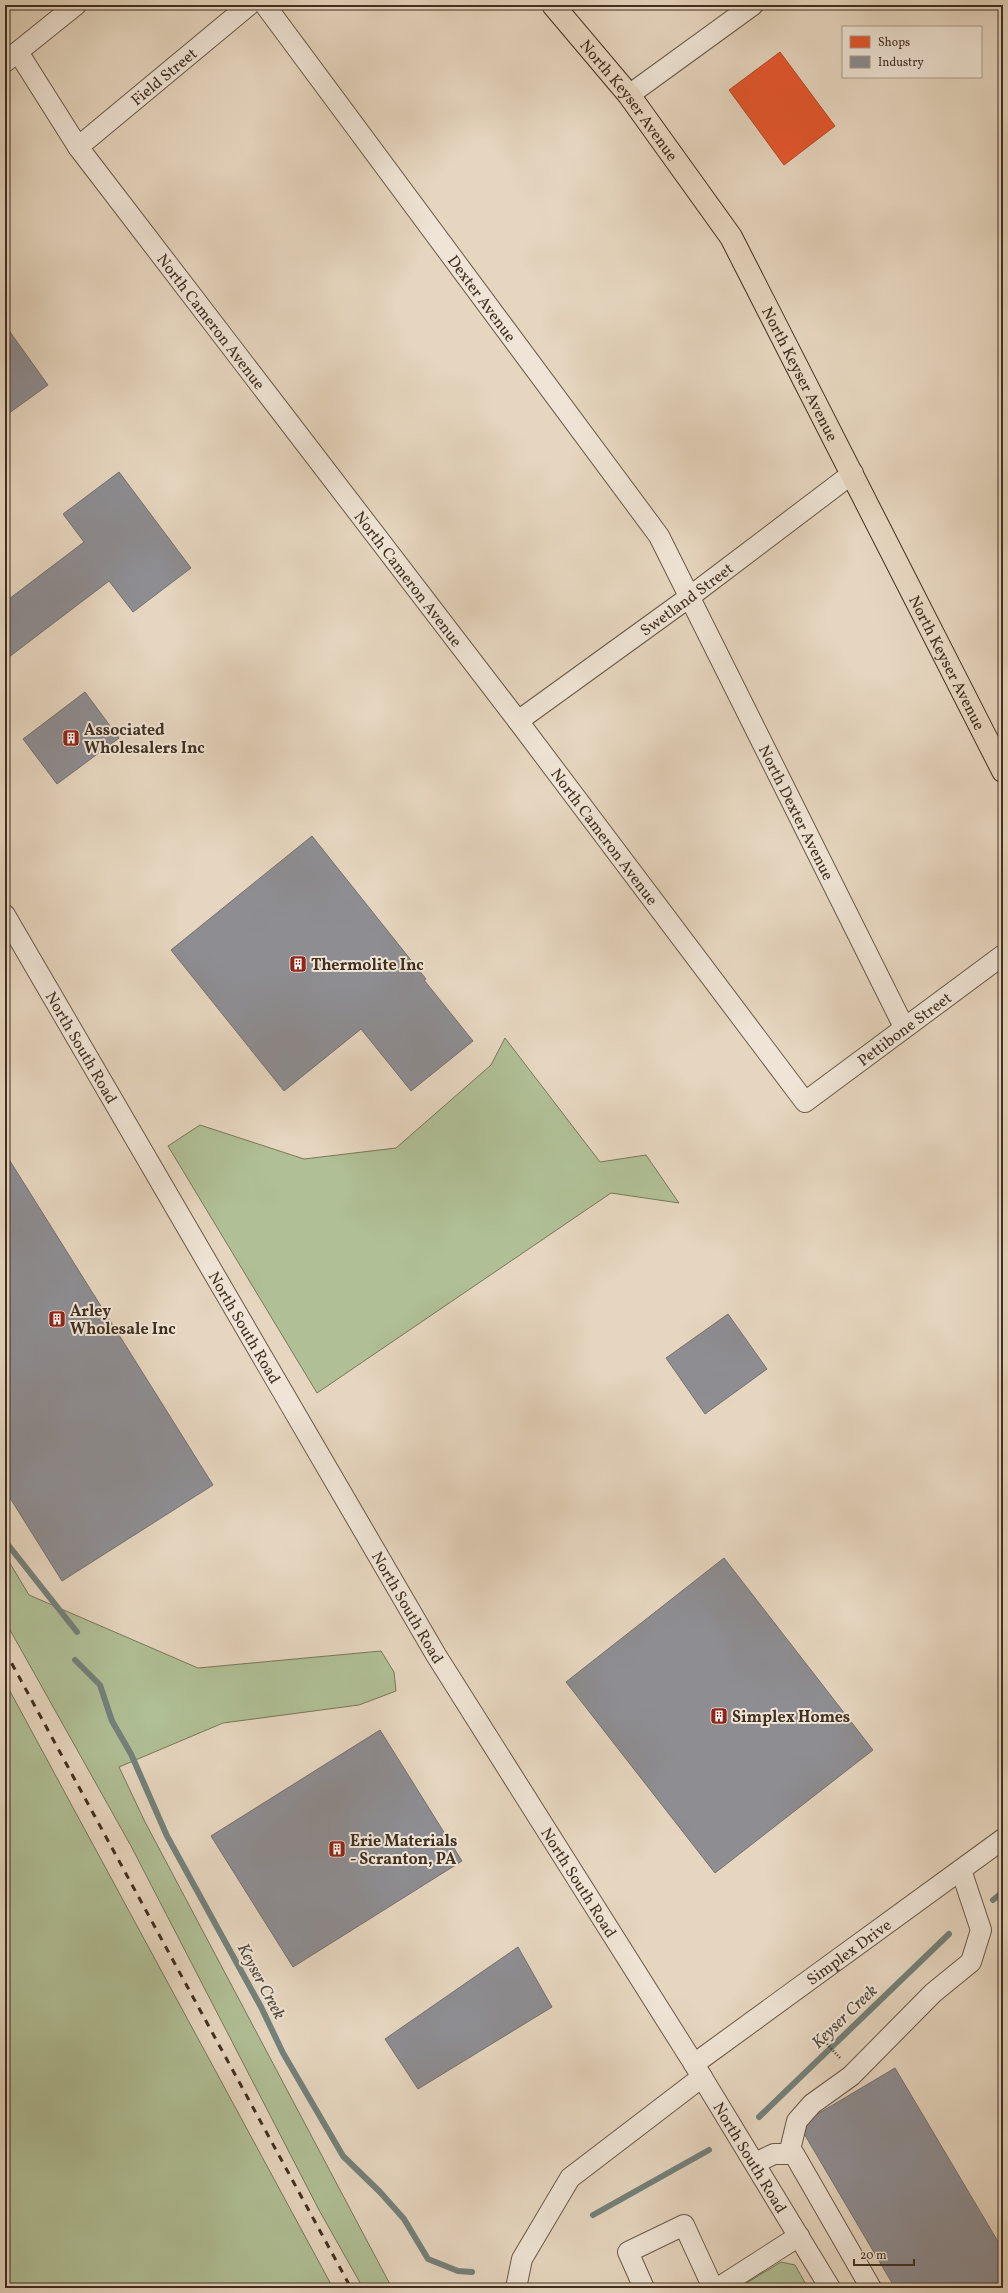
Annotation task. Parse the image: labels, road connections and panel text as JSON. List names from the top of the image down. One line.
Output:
{"streets":{"main road":["North Keyser Avenue"],"street":["Field Street","Dexter Avenue","North Cameron Avenue","Swetland Street","North Dexter Avenue","Pettibone Street","North South Road","Simplex Drive"]},"crossings":[["Field Street","North Cameron Avenue"],["North Keyser Avenue","Swetland Street"],["Dexter Avenue","Swetland Street"],["Dexter Avenue","North Dexter Avenue"],["North Cameron Avenue","Swetland Street"],["North Cameron Avenue","Pettibone Street"],["Swetland Street","North Dexter Avenue"],["North Dexter Avenue","Pettibone Street"],["North South Road","Simplex Drive"]],"water":["Keyser Creek"],"places":{"building":["Associated Wholesalers Inc","Thermolite Inc","Arley Wholesale Inc","Simplex Homes","Erie Materials - Scranton, PA"]},"legend":["Shops","Industry"],"scale_bar":"20 m"}
